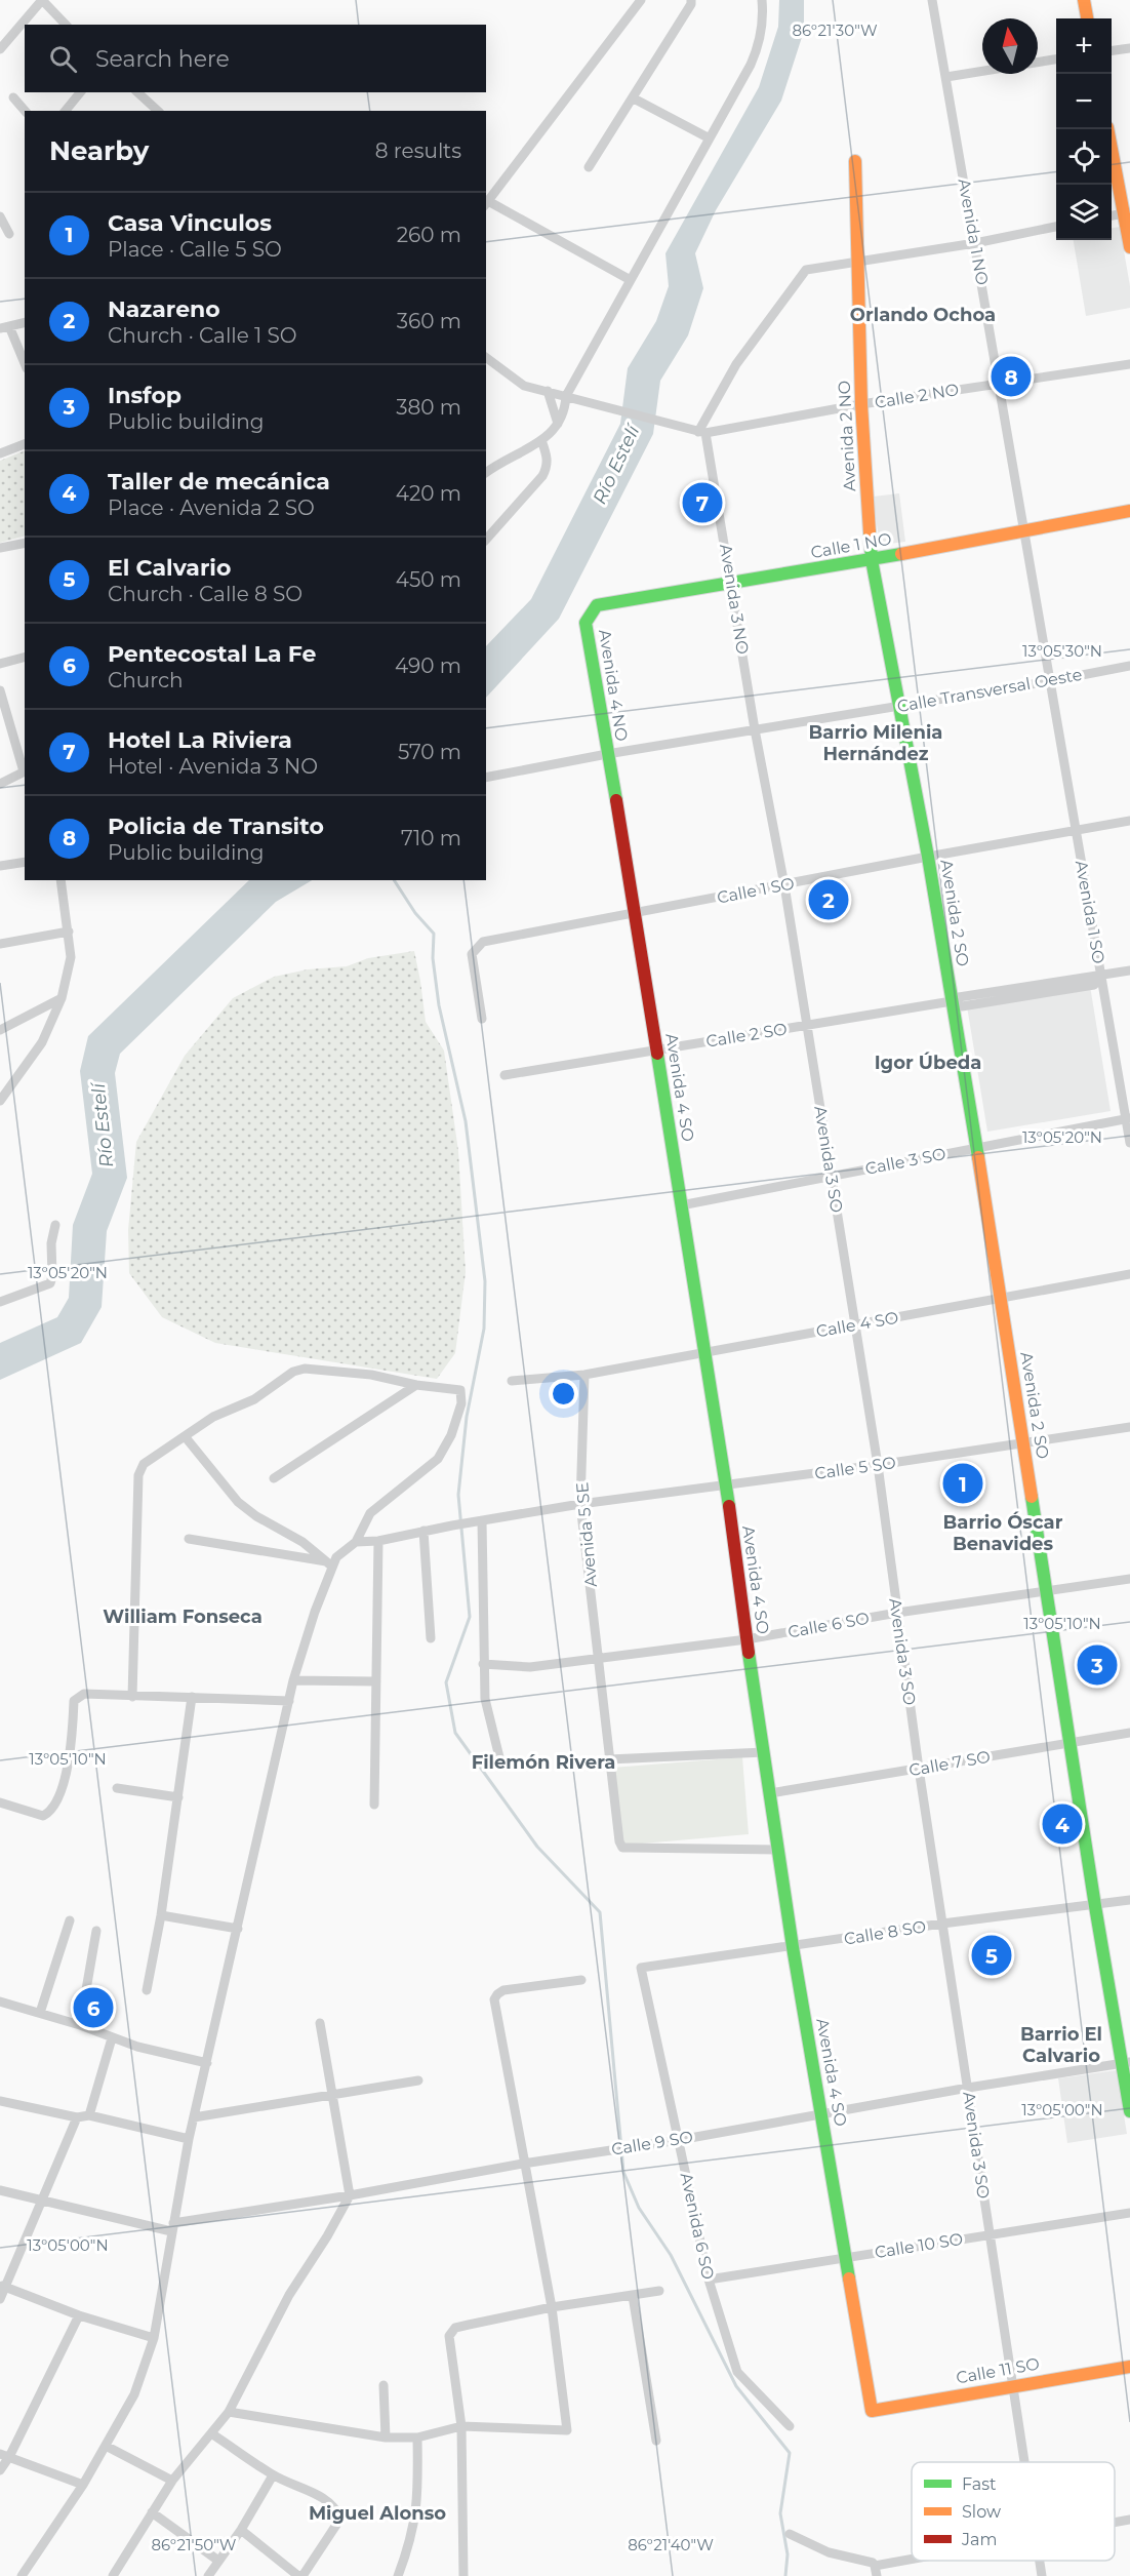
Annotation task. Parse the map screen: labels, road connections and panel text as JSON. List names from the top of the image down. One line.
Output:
{"streets":{"street":["Avenida 1 NO","Calle 2 NO","Avenida 2 NO","Calle 1 NO","Avenida 3 NO","Avenida 4 NO","Calle Transversal Oeste","Calle 1 SO","Avenida 1 SO","Avenida 2 SO","Calle 2 SO","Avenida 4 SO","Avenida 3 SO","Calle 3 SO","Calle 4 SO","Calle 5 SO","Avenida 5 SE","Calle 6 SO","Calle 7 SO","Calle 8 SO","Calle 9 SO","Avenida 6 SO","Calle 10 SO","Calle 11 SO"]},"crossings":[["Avenida 1 NO","Calle 2 NO"],["Avenida 1 NO","Calle 1 NO"],["Avenida 1 NO","Calle Transversal Oeste"],["Avenida 1 NO","Avenida 1 SO"],["Calle 2 NO","Avenida 2 NO"],["Calle 2 NO","Avenida 3 NO"],["Avenida 2 NO","Calle 1 NO"],["Avenida 2 NO","Calle Transversal Oeste"],["Avenida 2 NO","Avenida 2 SO"],["Calle 1 NO","Avenida 3 NO"],["Calle 1 NO","Avenida 4 NO"],["Avenida 3 NO","Calle Transversal Oeste"],["Avenida 3 NO","Avenida 3 SO"],["Avenida 4 NO","Calle Transversal Oeste"],["Avenida 4 NO","Avenida 4 SO"],["Calle Transversal Oeste","Avenida 1 SO"],["Calle Transversal Oeste","Avenida 2 SO"],["Calle Transversal Oeste","Avenida 4 SO"],["Calle Transversal Oeste","Avenida 3 SO"],["Calle 1 SO","Avenida 1 SO"],["Calle 1 SO","Avenida 2 SO"],["Calle 1 SO","Avenida 4 SO"],["Calle 1 SO","Avenida 3 SO"],["Avenida 1 SO","Calle 2 SO"],["Avenida 1 SO","Calle 3 SO"],["Avenida 2 SO","Calle 2 SO"],["Avenida 2 SO","Calle 3 SO"],["Avenida 2 SO","Calle 4 SO"],["Avenida 2 SO","Calle 5 SO"],["Avenida 2 SO","Calle 6 SO"],["Avenida 2 SO","Calle 7 SO"],["Avenida 2 SO","Calle 8 SO"],["Avenida 2 SO","Calle 9 SO"],["Calle 2 SO","Avenida 4 SO"],["Calle 2 SO","Avenida 3 SO"],["Avenida 4 SO","Calle 3 SO"],["Avenida 4 SO","Calle 4 SO"],["Avenida 4 SO","Calle 5 SO"],["Avenida 4 SO","Avenida 5 SE"],["Avenida 4 SO","Calle 6 SO"],["Avenida 4 SO","Calle 7 SO"],["Avenida 4 SO","Calle 8 SO"],["Avenida 4 SO","Calle 9 SO"],["Avenida 4 SO","Calle 10 SO"],["Avenida 4 SO","Calle 11 SO"],["Avenida 3 SO","Calle 3 SO"],["Avenida 3 SO","Calle 4 SO"],["Avenida 3 SO","Calle 5 SO"],["Avenida 3 SO","Calle 6 SO"],["Avenida 3 SO","Calle 7 SO"],["Avenida 3 SO","Calle 8 SO"],["Avenida 3 SO","Calle 9 SO"],["Avenida 3 SO","Calle 10 SO"],["Avenida 3 SO","Calle 11 SO"],["Calle 4 SO","Avenida 5 SE"],["Calle 5 SO","Avenida 5 SE"],["Avenida 5 SE","Calle 6 SO"],["Calle 8 SO","Avenida 6 SO"],["Calle 9 SO","Avenida 6 SO"],["Avenida 6 SO","Calle 10 SO"]],"districts":["Orlando Ochoa","Barrio Milenia Hernández","Igor Úbeda","Barrio Óscar Benavides","William Fonseca","Filemón Rivera","Barrio El Calvario","Miguel Alonso"],"water":["Río Estelí"],"legend":["Fast","Slow","Jam"],"north":"top","page":{"map_buttons":["+","−"],"search":"Search here","heading":["Nearby","8 results"],"list":[{"mark":"1","name":"Casa Vinculos","note":"Place · Calle 5 SO","value":"260 m"},{"mark":"2","name":"Nazareno","note":"Church · Calle 1 SO","value":"360 m"},{"mark":"3","name":"Insfop","note":"Public building","value":"380 m"},{"mark":"4","name":"Taller de mecánica","note":"Place · Avenida 2 SO","value":"420 m"},{"mark":"5","name":"El Calvario","note":"Church · Calle 8 SO","value":"450 m"},{"mark":"6","name":"Pentecostal La Fe","note":"Church","value":"490 m"},{"mark":"7","name":"Hotel La Riviera","note":"Hotel · Avenida 3 NO","value":"570 m"},{"mark":"8","name":"Policia de Transito","note":"Public building","value":"710 m"}],"pins":["8","7","2","1","3","4","5","6"]},"coordinates":["86°21'30\"W","13°05'30\"N","13°05'20\"N","13°05'10\"N","13°05'00\"N","86°21'50\"W","86°21'40\"W"]}
